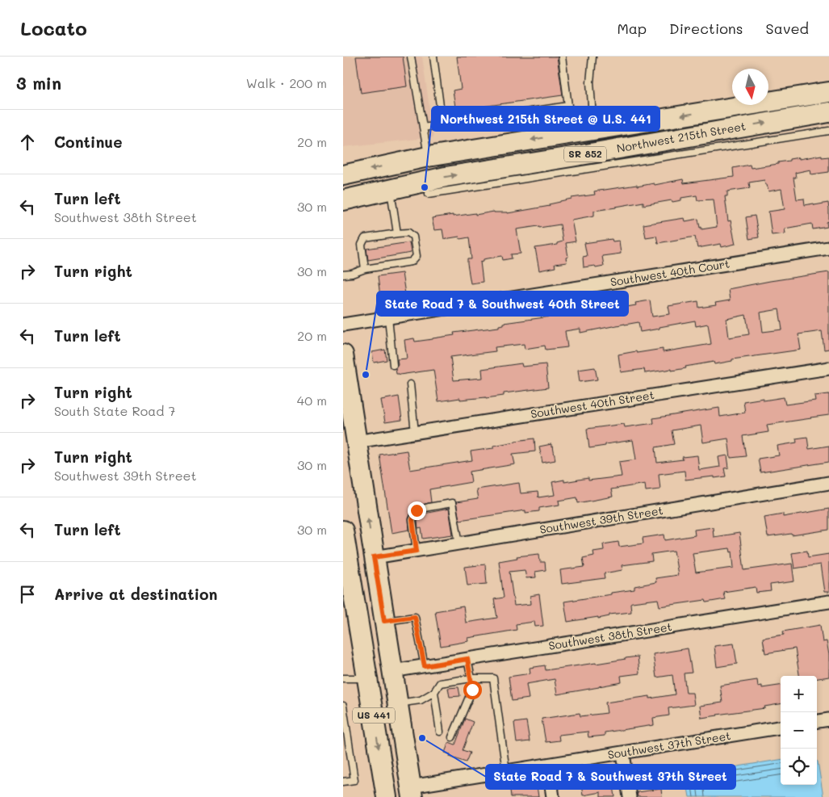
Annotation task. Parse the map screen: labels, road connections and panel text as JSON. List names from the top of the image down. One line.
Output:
{"streets":{"main road":["Northwest 215th Street","SR 852","US 441"],"street":["Southwest 40th Court","Southwest 40th Street","Southwest 39th Street","Southwest 38th Street","Southwest 37th Street"]},"crossings":[["Southwest 40th Street","US 441"],["Southwest 39th Street","US 441"],["Southwest 38th Street","US 441"],["US 441","Southwest 37th Street"]],"places":["Northwest 215th Street @ U.S. 441","State Road 7 & Southwest 40th Street","State Road 7 & Southwest 37th Street"],"north":"bottom","page":{"header":"Locato","nav":["Map","Directions","Saved"],"heading":["3 min","Walk · 200 m"],"list":[["Continue","20 m"],["Turn left","Southwest 38th Street","30 m"],["Turn right","30 m"],["Turn left","20 m"],["Turn right","South State Road 7","40 m"],["Turn right","Southwest 39th Street","30 m"],["Turn left","30 m"],"Arrive at destination"],"map_buttons":["+","−"]}}
